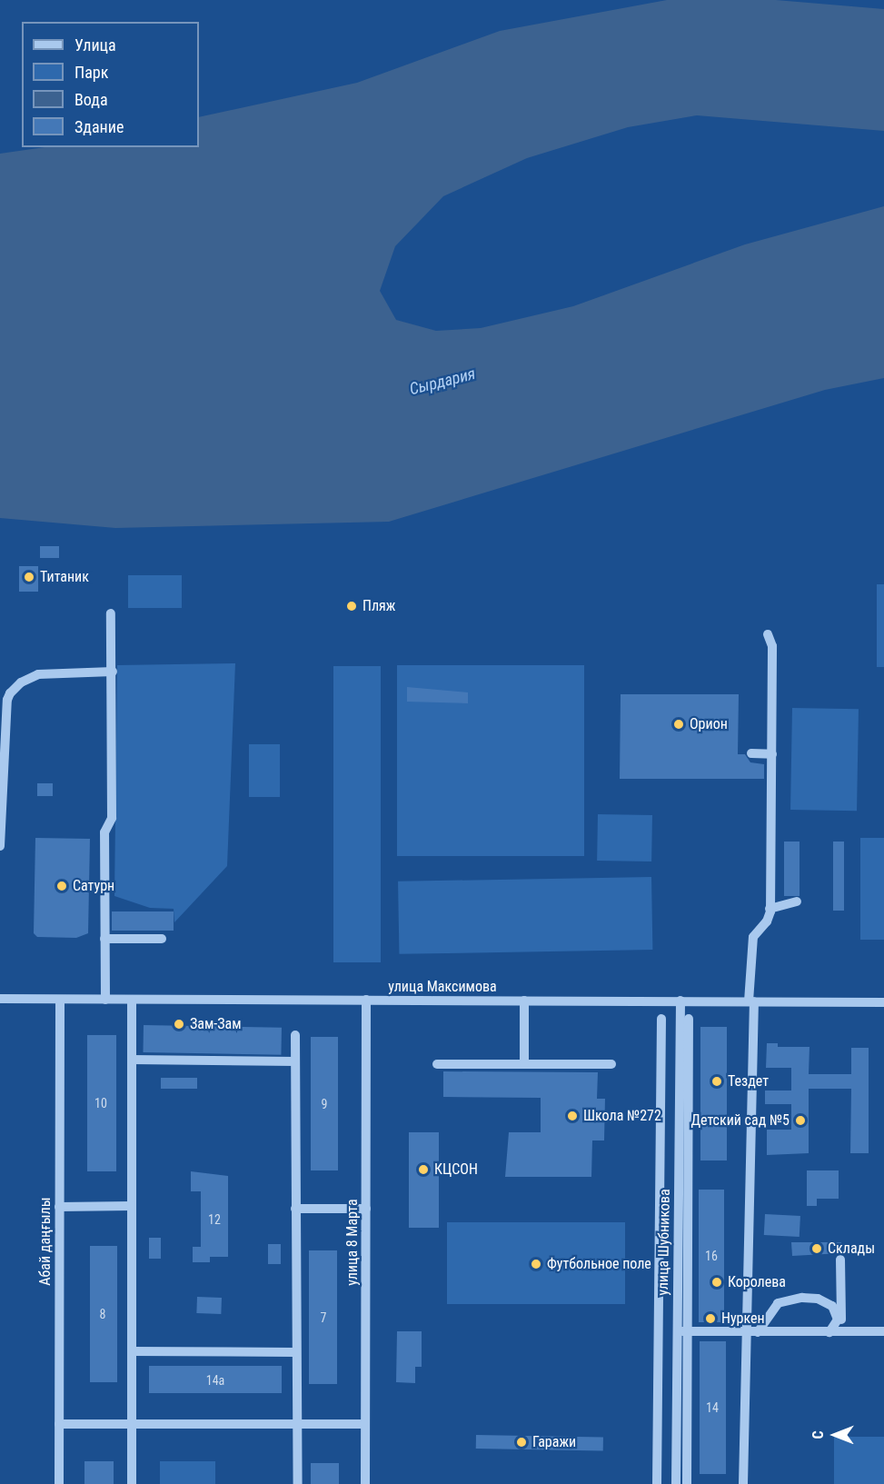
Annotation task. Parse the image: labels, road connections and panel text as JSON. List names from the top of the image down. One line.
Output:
{"streets":{"street":["улица Максимова","Абай даңғылы","улица 8 Марта","улица Шубникова"]},"crossings":[["улица Максимова","Абай даңғылы"],["улица Максимова","улица 8 Марта"],["улица Максимова","улица Шубникова"]],"water":["Сырдария"],"places":["Титаник","Пляж","Орион","Сатурн","Зам-Зам","Тездет","Школа №272","Детский сад №5","КЦСОН","Склады","Футбольное поле","Королева","Нуркен","Гаражи"],"house_numbers":["10","9","12","16","8","7","14а","14"],"legend":["Улица","Парк","Вода","Здание"],"north":"left"}
